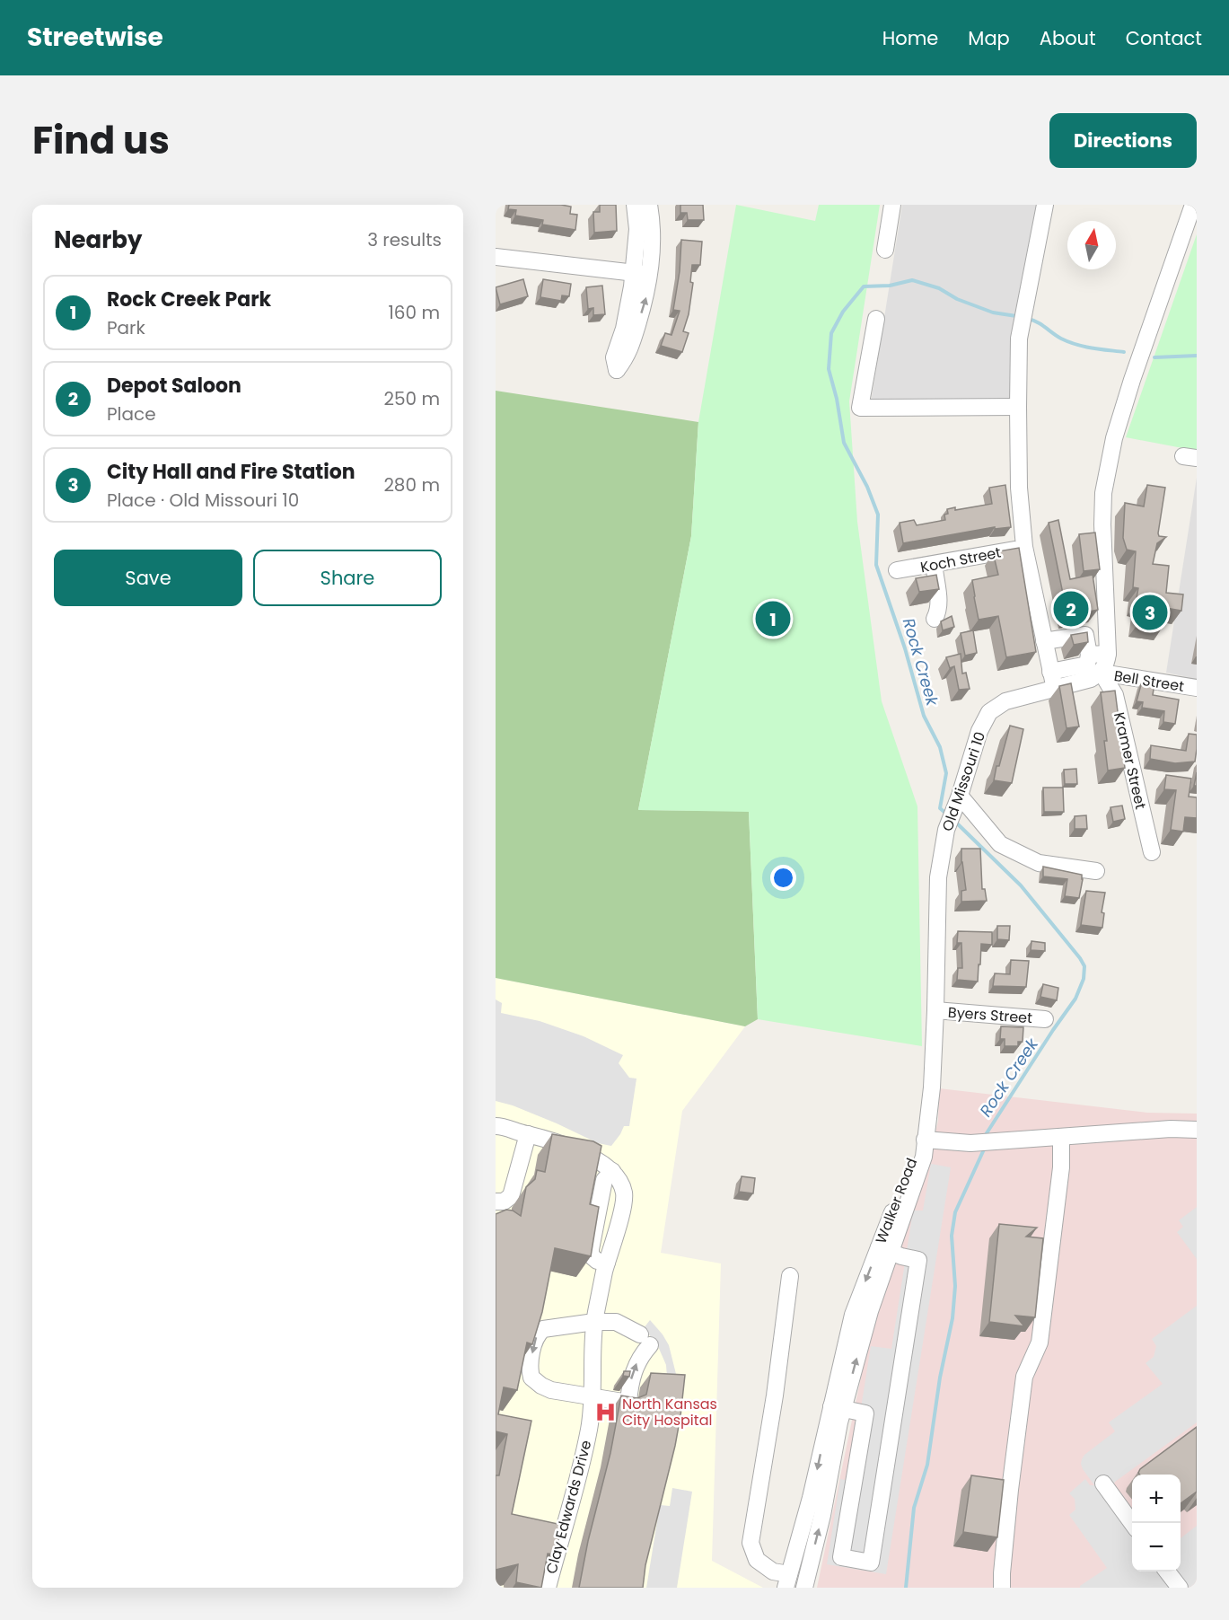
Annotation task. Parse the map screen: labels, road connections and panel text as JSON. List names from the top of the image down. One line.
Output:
{"streets":{"street":["Koch Street","Bell Street","Kramer Street","Old Missouri 10","Byers Street","Walker Road","Clay Edwards Drive"]},"crossings":[["Bell Street","Kramer Street"],["Bell Street","Old Missouri 10"],["Kramer Street","Old Missouri 10"],["Old Missouri 10","Byers Street"],["Old Missouri 10","Walker Road"]],"water":["Rock Creek"],"places":{"hospital":["North Kansas City Hospital"]},"north":"top","page":{"header":"Streetwise","nav":["Home","Map","About","Contact"],"title":"Find us","buttons":["Directions",["Save","Share"]],"heading":["Nearby","3 results"],"list":[{"mark":"1","name":"Rock Creek Park","note":"Park","value":"160 m"},{"mark":"2","name":"Depot Saloon","note":"Place","value":"250 m"},{"mark":"3","name":"City Hall and Fire Station","note":"Place · Old Missouri 10","value":"280 m"}],"pins":["2","3","1"],"map_buttons":["+","−"]}}
